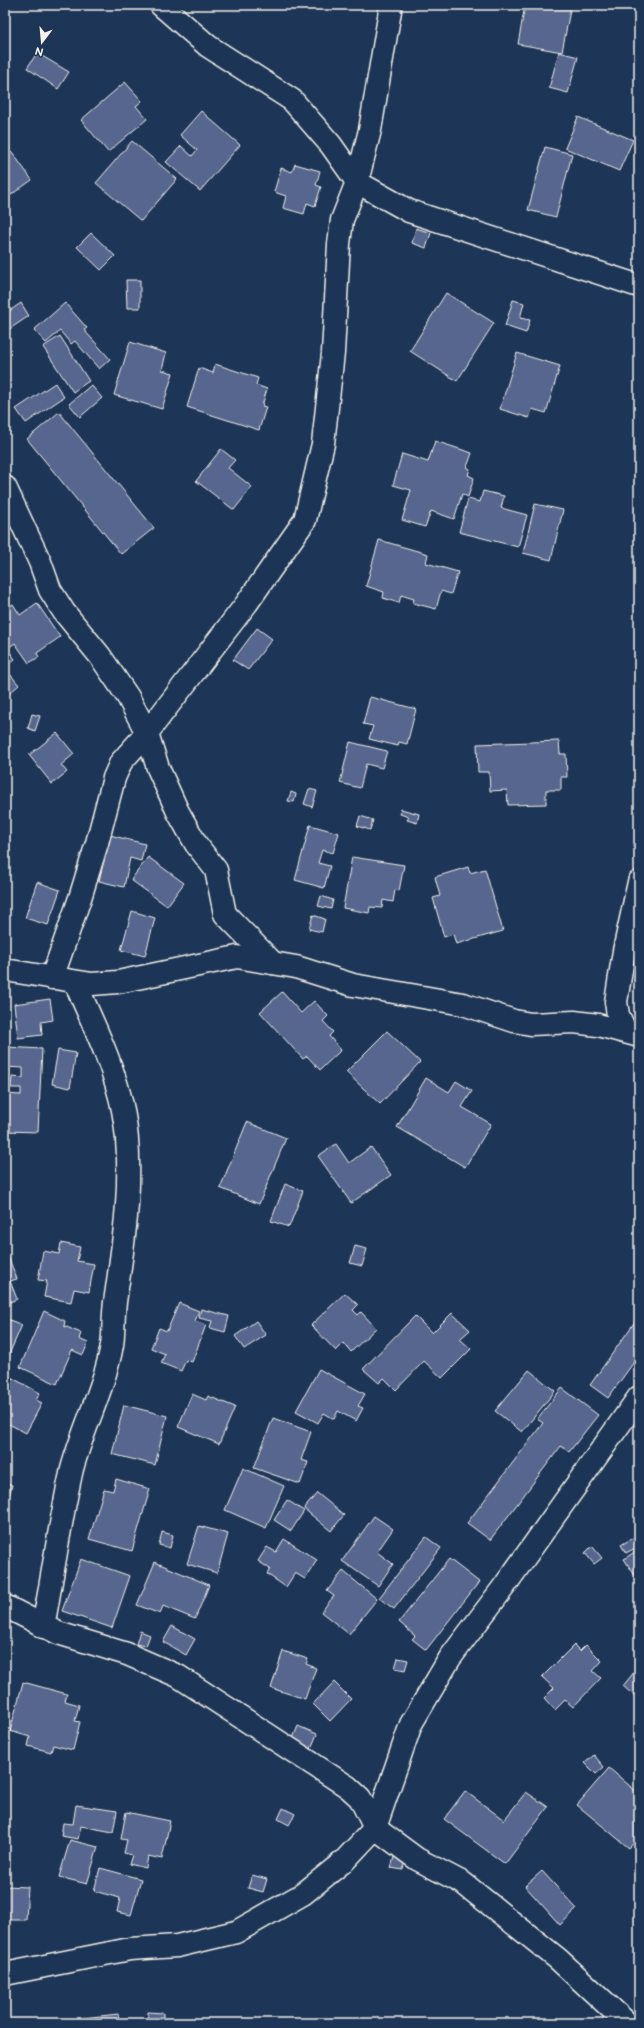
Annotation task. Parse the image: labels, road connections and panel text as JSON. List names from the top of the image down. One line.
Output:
{"north":"bottom"}
